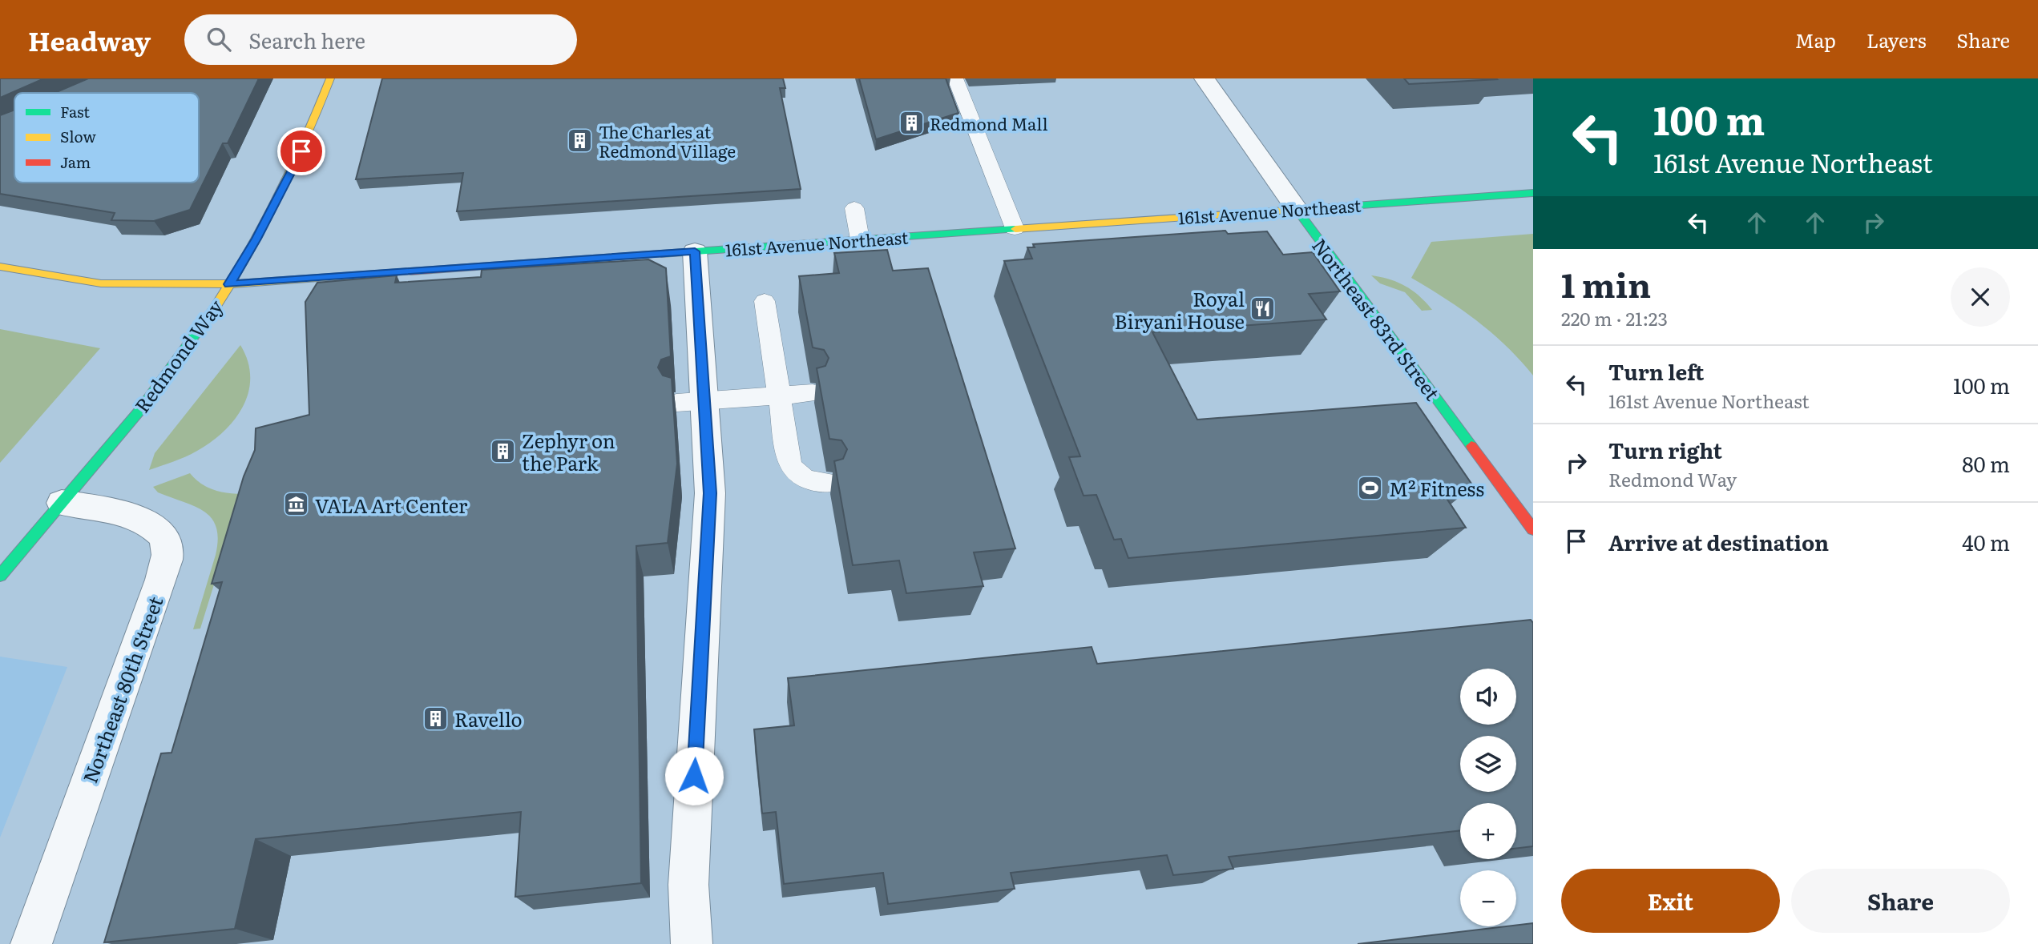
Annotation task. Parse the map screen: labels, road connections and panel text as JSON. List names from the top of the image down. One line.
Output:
{"streets":{"street":["161st Avenue Northeast","Northeast 83rd Street","Redmond Way","Northeast 80th Street"]},"crossings":[["161st Avenue Northeast","Northeast 83rd Street"],["161st Avenue Northeast","Redmond Way"],["Redmond Way","Northeast 80th Street"]],"places":{"building":["Redmond Mall","The Charles at Redmond Village","Zephyr on the Park","Ravello"],"restaurant":["Royal Biryani House"],"sports":["M² Fitness"],"museum":["VALA Art Center"]},"legend":["Fast","Slow","Jam"],"page":{"header":"Headway","search":"Search here","nav":["Map","Layers","Share"],"turn":["100 m","161st Avenue Northeast"],"heading":["1 min","220 m · 21:23"],"list":[{"name":"Turn left","note":"161st Avenue Northeast","value":"100 m"},{"name":"Turn right","note":"Redmond Way","value":"80 m"},{"name":"Arrive at destination","value":"40 m"}],"map_buttons":["+","−"],"buttons":["Exit","Share"]}}
